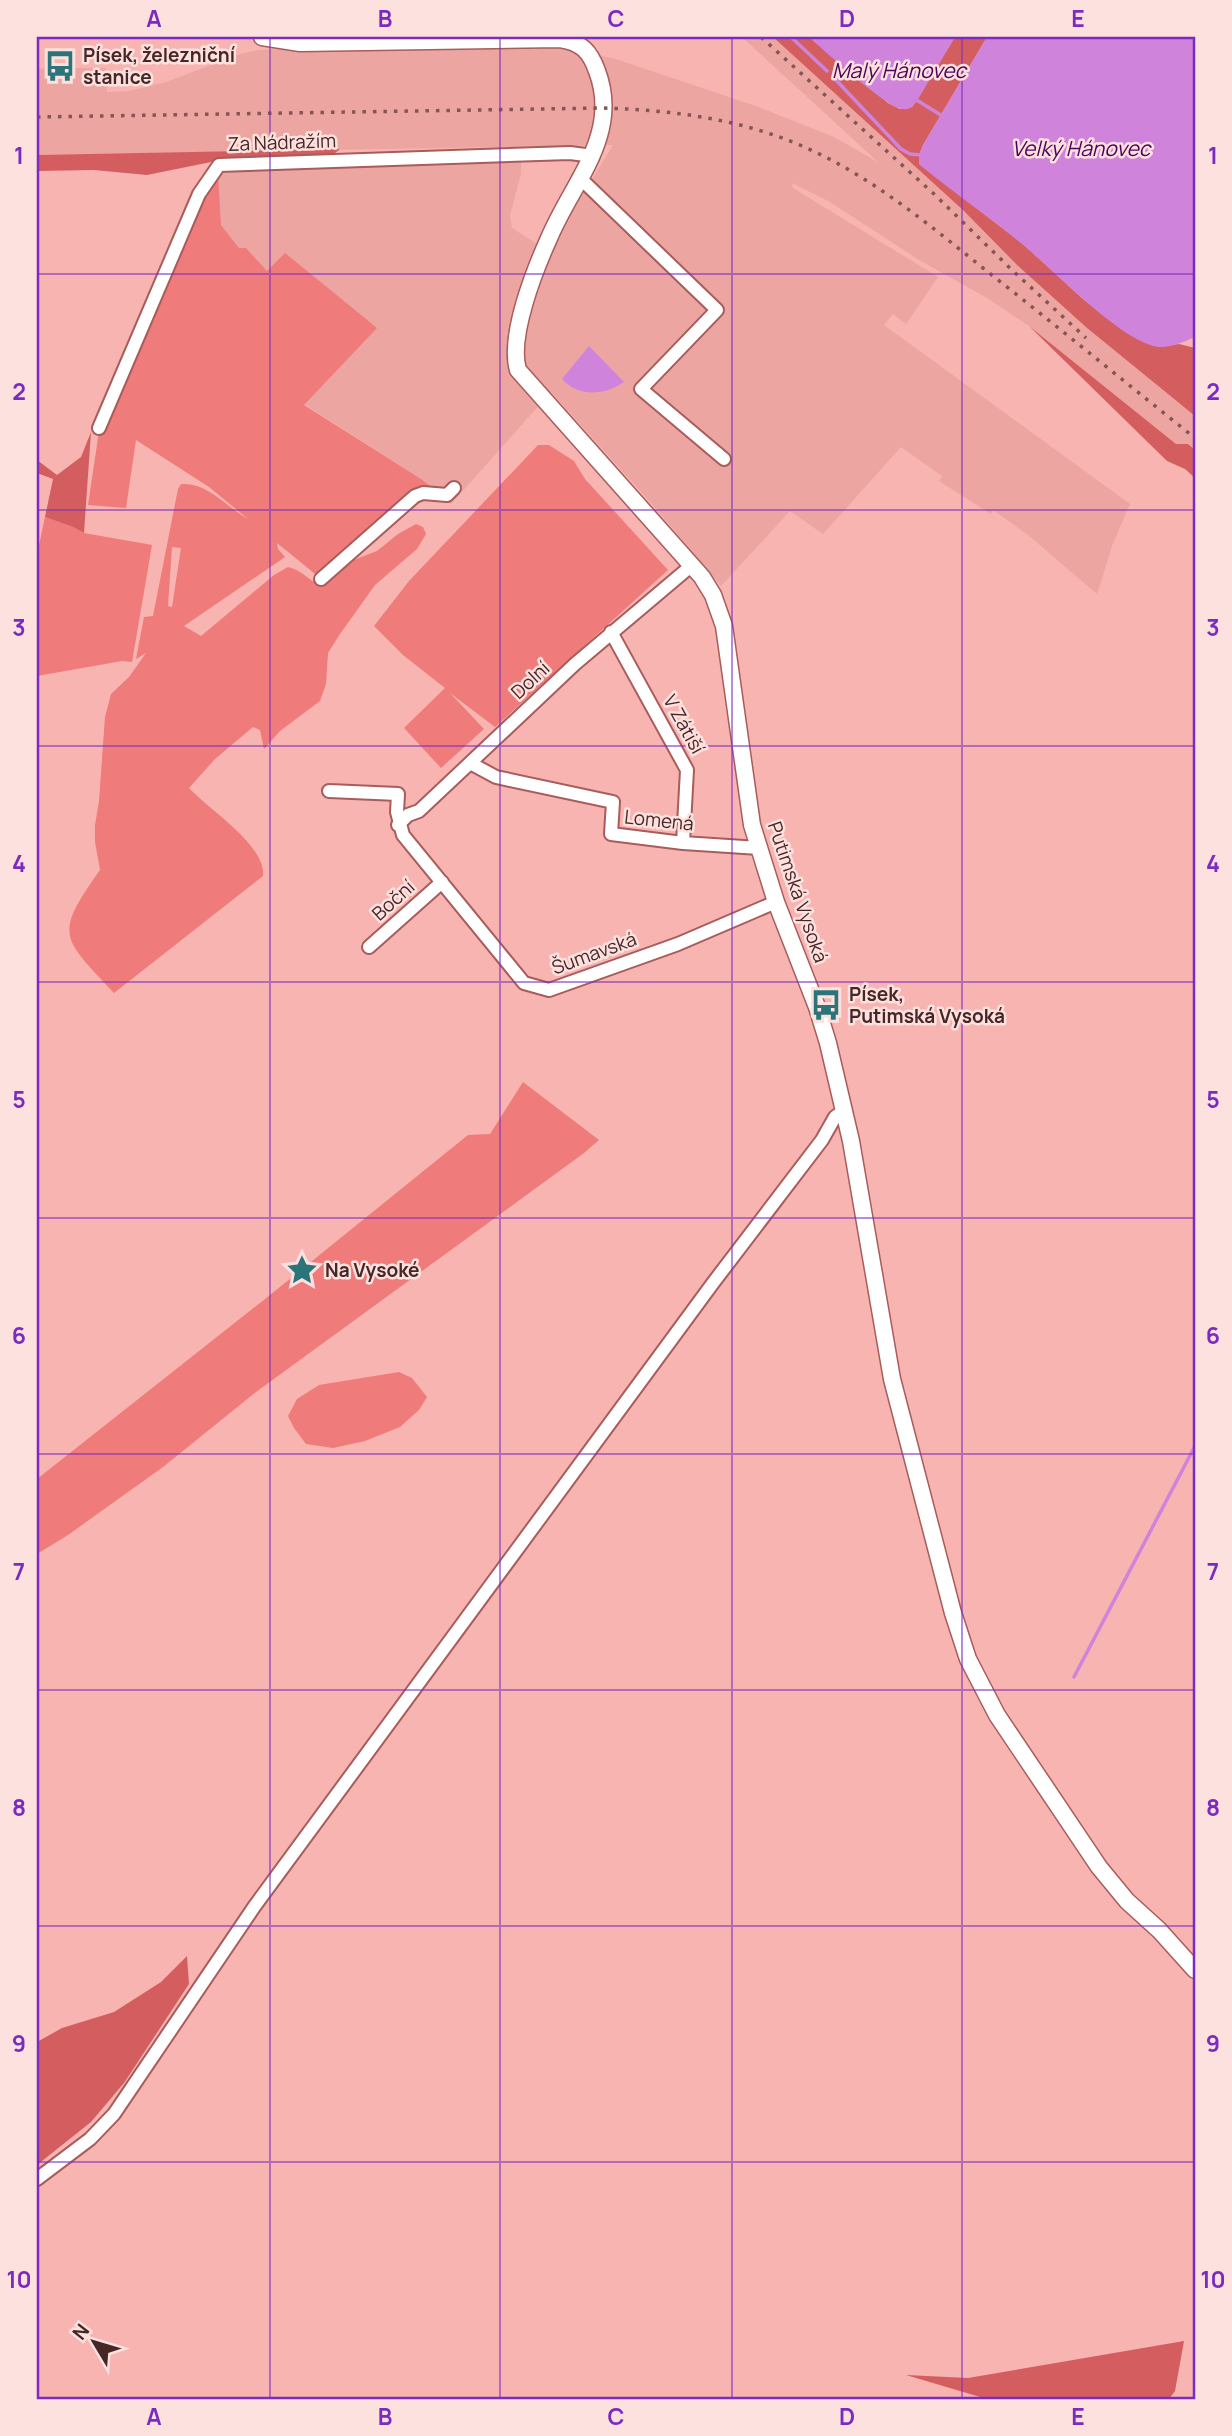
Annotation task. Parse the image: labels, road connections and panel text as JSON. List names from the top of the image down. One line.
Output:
{"streets":{"main road":["Putimská Vysoká"],"street":["Za Nádražím","Dolní","V Zátiší","Lomená","Boční","Šumavská"]},"crossings":[["Dolní","V Zátiší"],["Dolní","Lomená"],["Dolní","Putimská Vysoká"],["Dolní","Šumavská"],["V Zátiší","Lomená"],["Lomená","Putimská Vysoká"],["Putimská Vysoká","Šumavská"],["Boční","Šumavská"]],"water":["Malý Hánovec","Velký Hánovec"],"places":{"bus stop":["Písek, železniční stanice","Písek, Putimská Vysoká"],"place":["Na Vysoké"]},"north":"top left","grid":{"columns":["A","B","C","D","E"],"rows":["1","2","3","4","5","6","7","8","9","10"]}}
